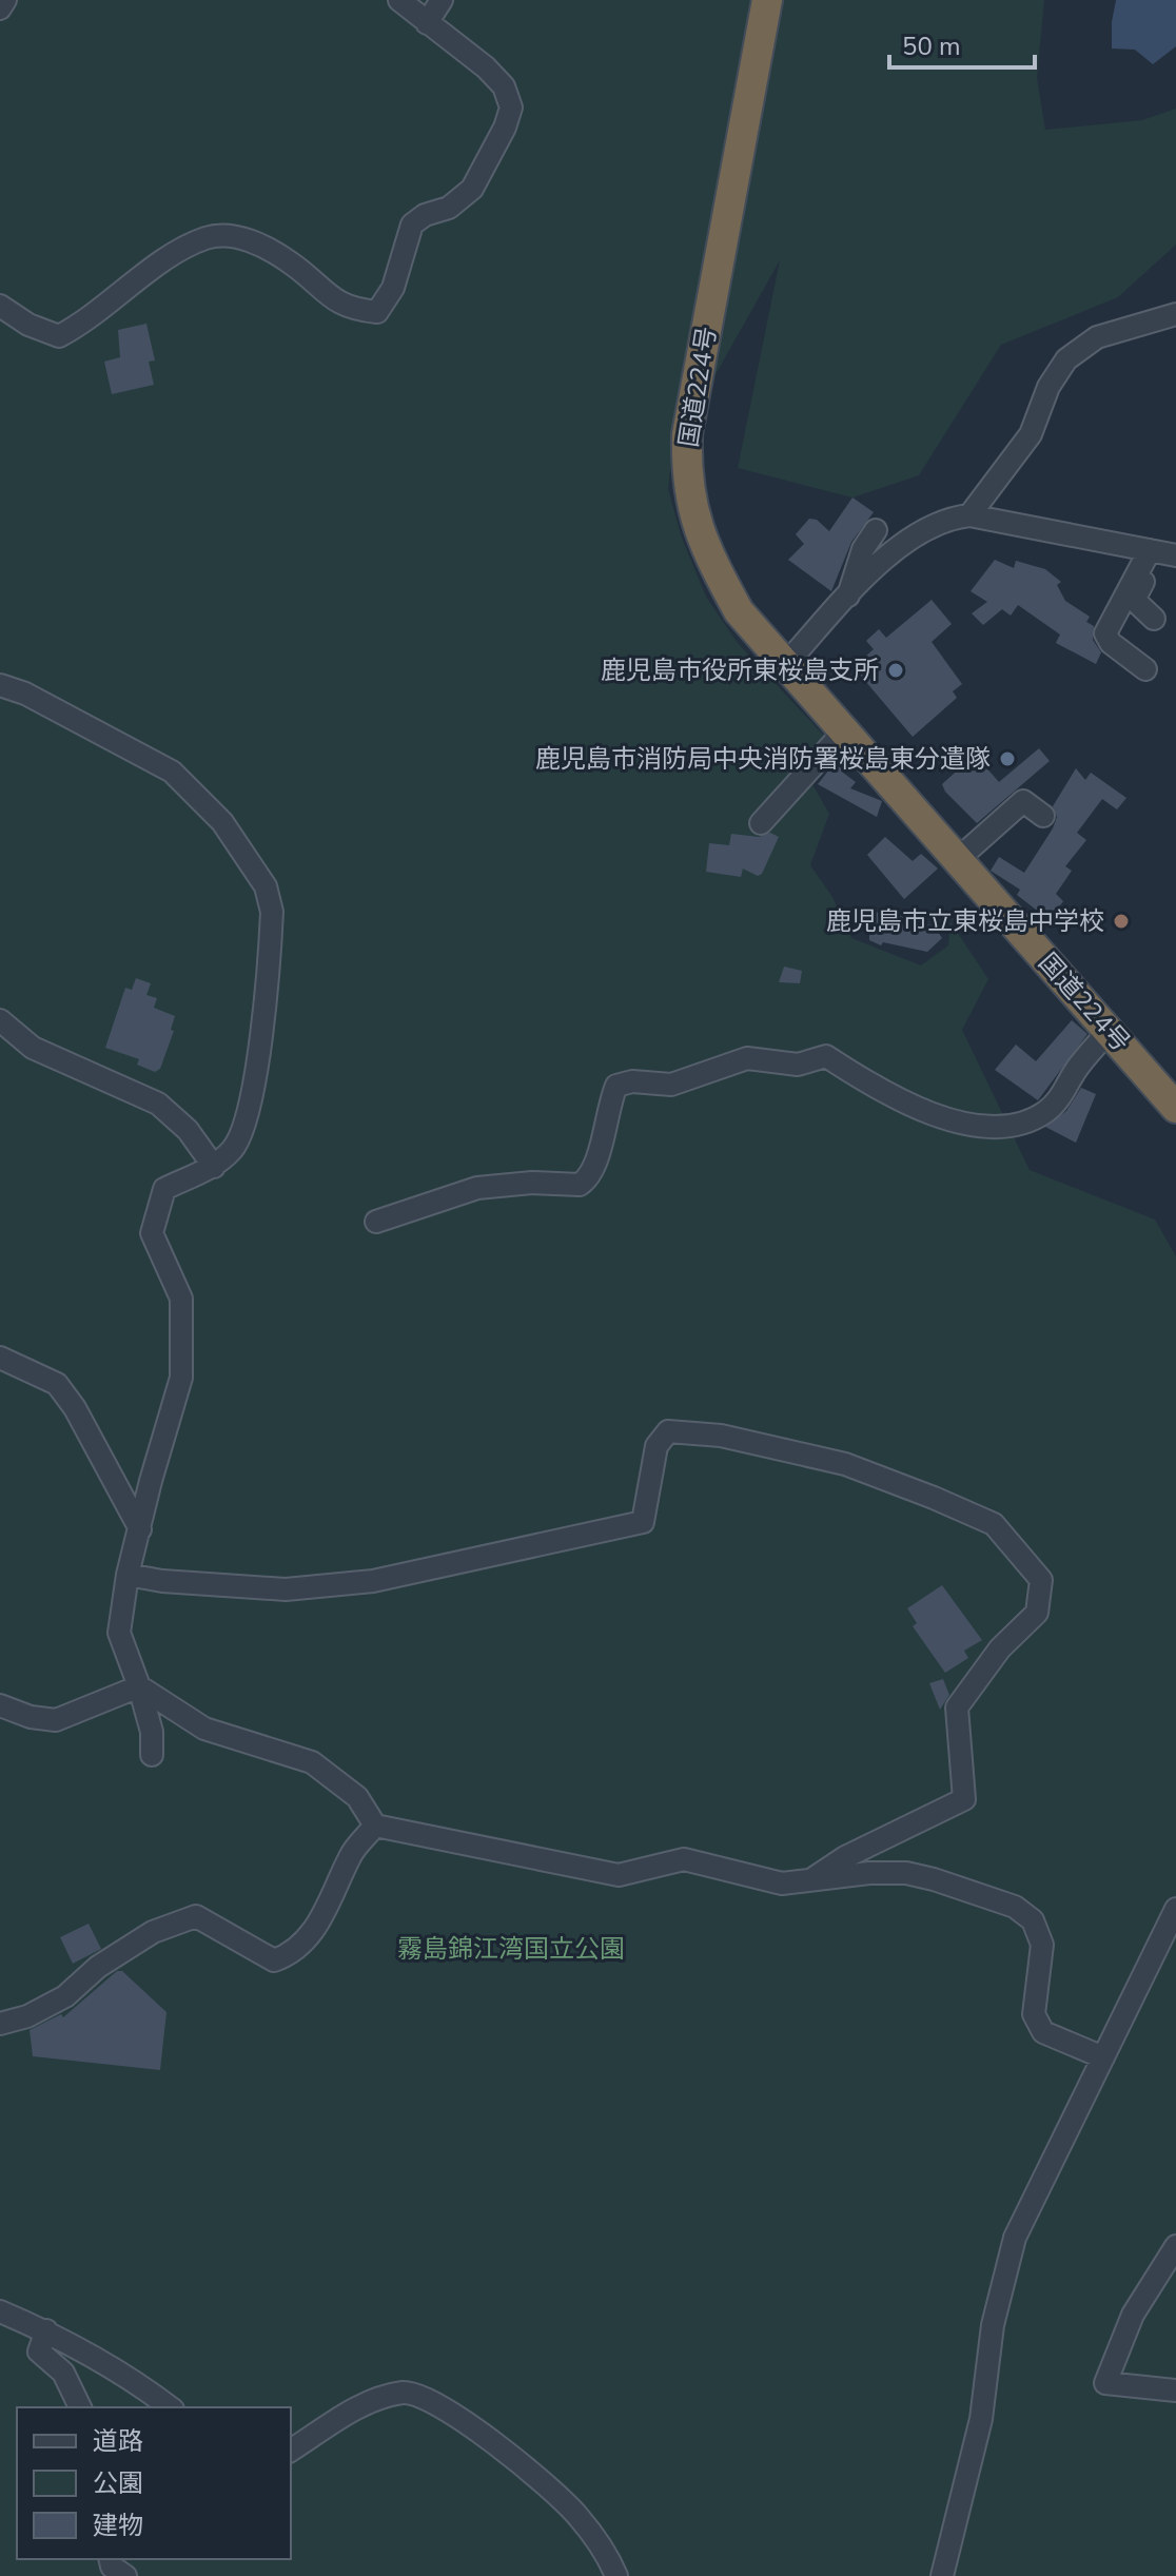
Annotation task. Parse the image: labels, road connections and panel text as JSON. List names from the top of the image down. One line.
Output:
{"streets":{"highway":["国道224号"]},"parks":["霧島錦江湾国立公園"],"places":["鹿児島市役所東桜島支所","鹿児島市消防局中央消防署桜島東分遣隊","鹿児島市立東桜島中学校"],"legend":["道路","公園","建物"],"scale_bar":"50 m"}
